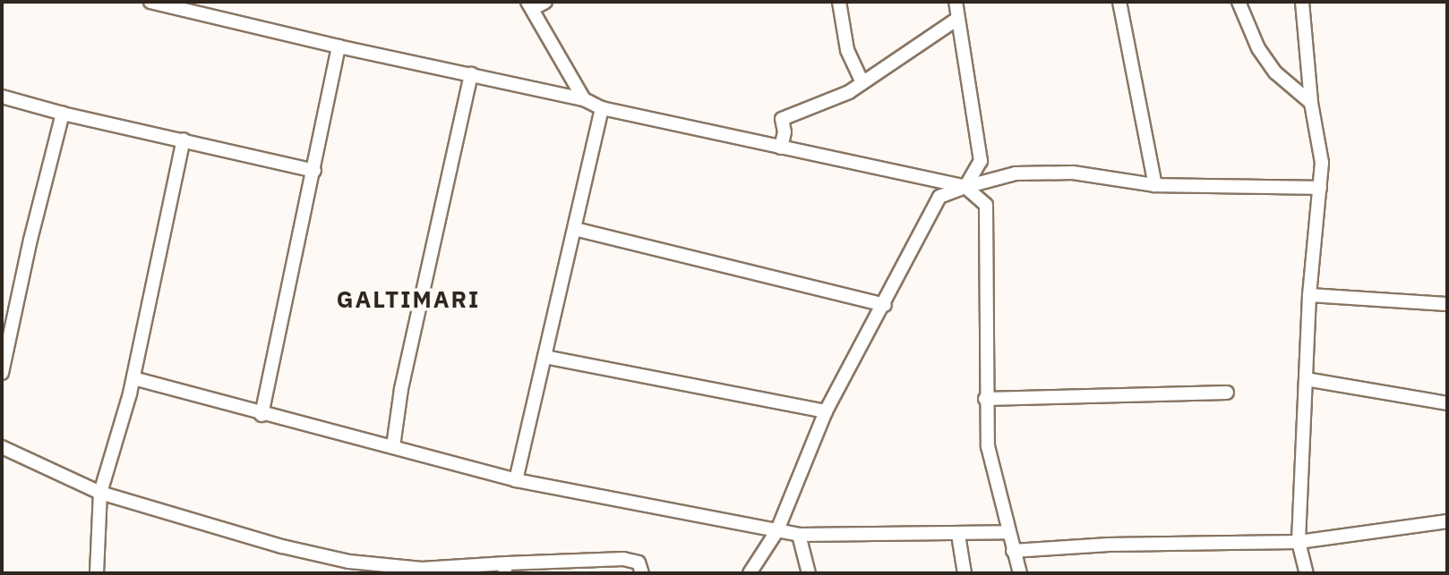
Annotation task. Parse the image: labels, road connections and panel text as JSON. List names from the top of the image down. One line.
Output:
{"districts":["GALTIMARI"]}
